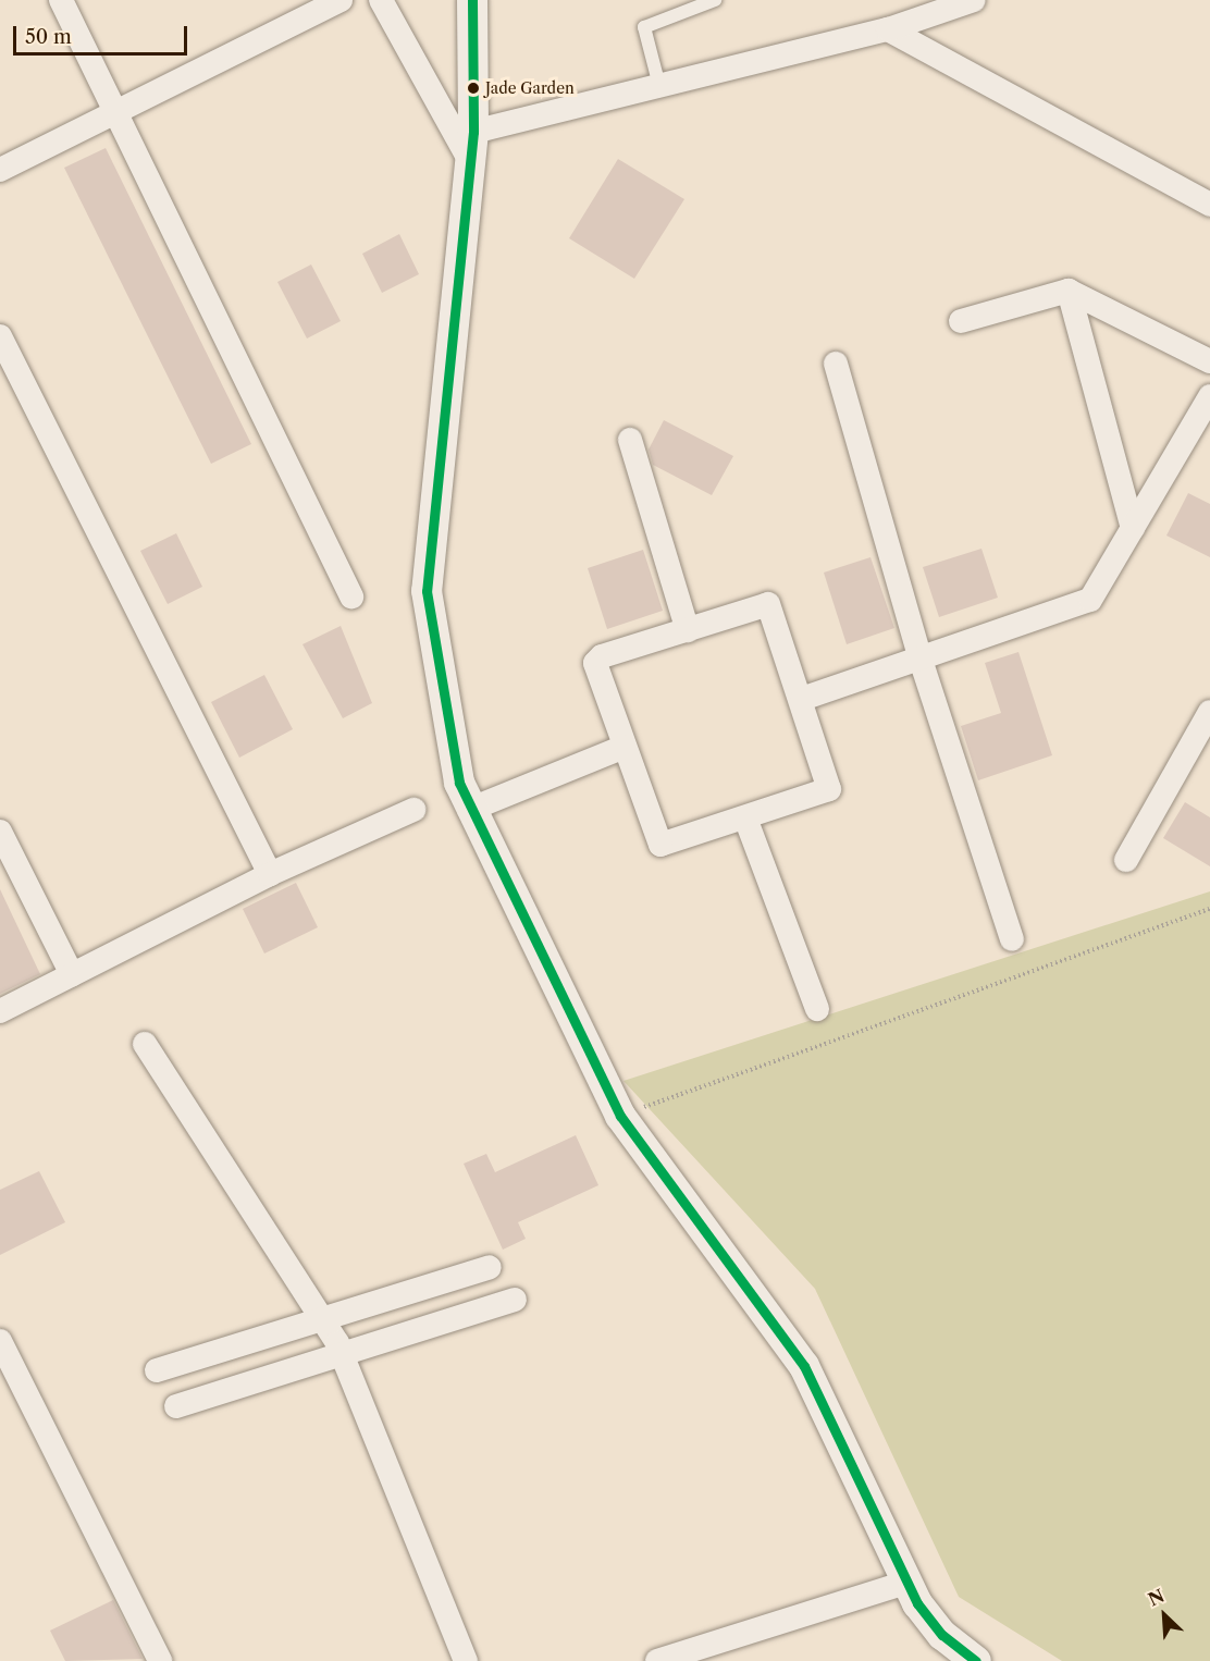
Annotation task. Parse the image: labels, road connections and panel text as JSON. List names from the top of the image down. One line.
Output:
{"places":["Jade Garden"],"scale_bar":"50 m","north":"top left"}
